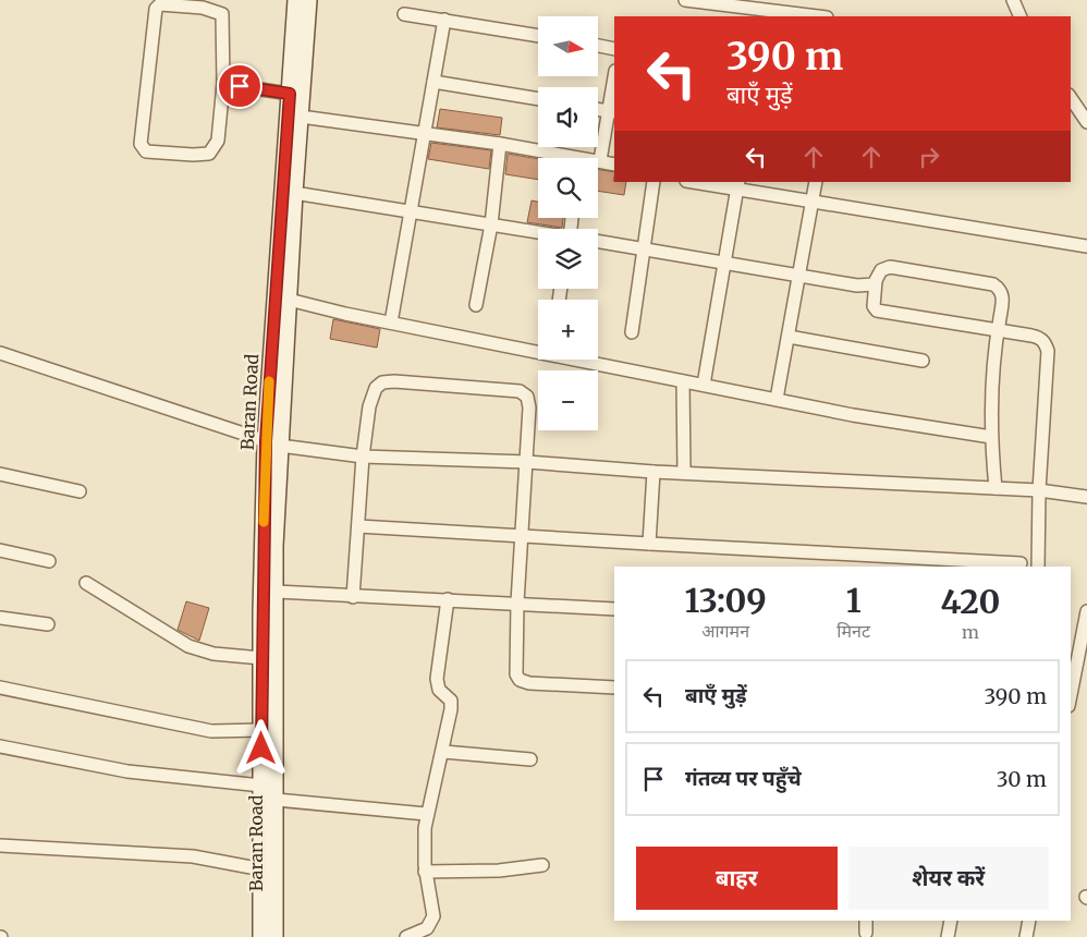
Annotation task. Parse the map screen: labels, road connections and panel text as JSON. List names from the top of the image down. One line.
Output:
{"streets":{"main road":["Baran Road"]},"north":"right","page":{"map_buttons":["+","−"],"turn":["390 m","बाएँ मुड़ें"],"eta":["13:09","आगमन","1","मिनट","420","m"],"list":[{"name":"बाएँ मुड़ें","value":"390 m"},{"name":"गंतव्य पर पहुँचे","value":"30 m"}],"buttons":["बाहर","शेयर करें"]}}
